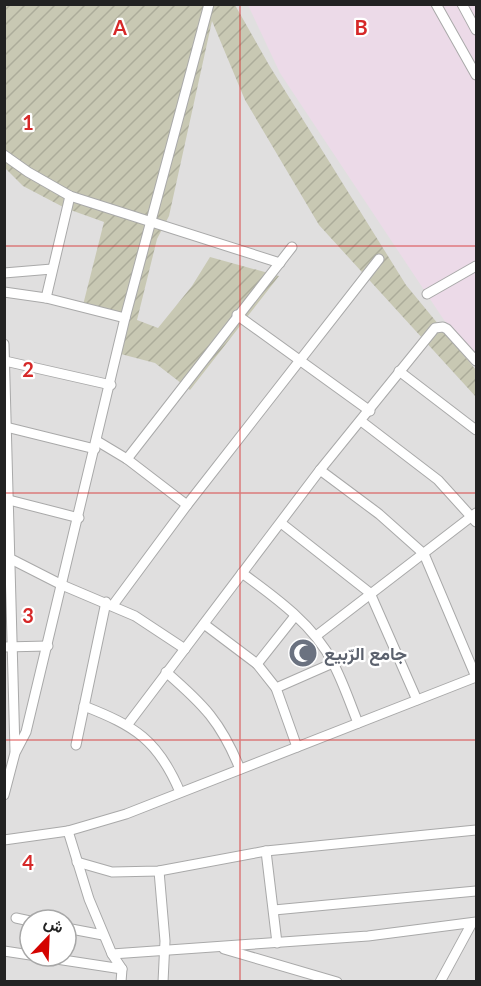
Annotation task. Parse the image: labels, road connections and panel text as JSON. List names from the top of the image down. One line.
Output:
{"places":{"mosque":["جامع الرّبيع"]},"north":"top right","grid":{"columns":["A","B"],"rows":["1","2","3","4"]}}
